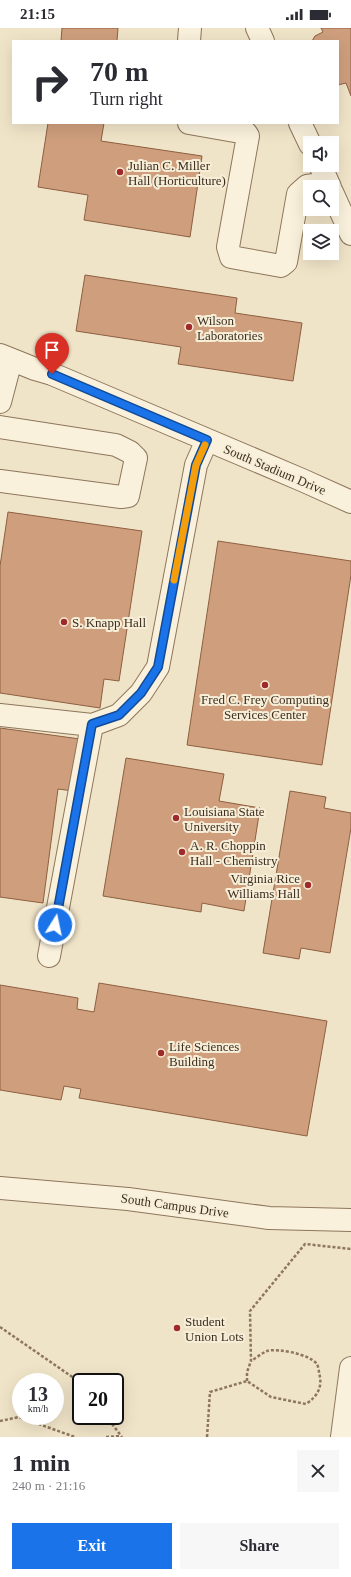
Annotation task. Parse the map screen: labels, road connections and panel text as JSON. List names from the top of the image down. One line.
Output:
{"streets":{"street":["South Stadium Drive","South Campus Drive"]},"places":["Julian C. Miller Hall (Horticulture)","Wilson Laboratories","S. Knapp Hall","Fred C. Frey Computing Services Center","Louisiana State University","A. R. Choppin Hall - Chemistry","Virginia Rice Williams Hall","Life Sciences Building","Student Union Lots"],"page":{"status":"21:15","turn":["70 m","Turn right"],"speed":"13 km/h","limit":"20","heading":["1 min","240 m · 21:16"],"buttons":["Exit","Share"]}}
